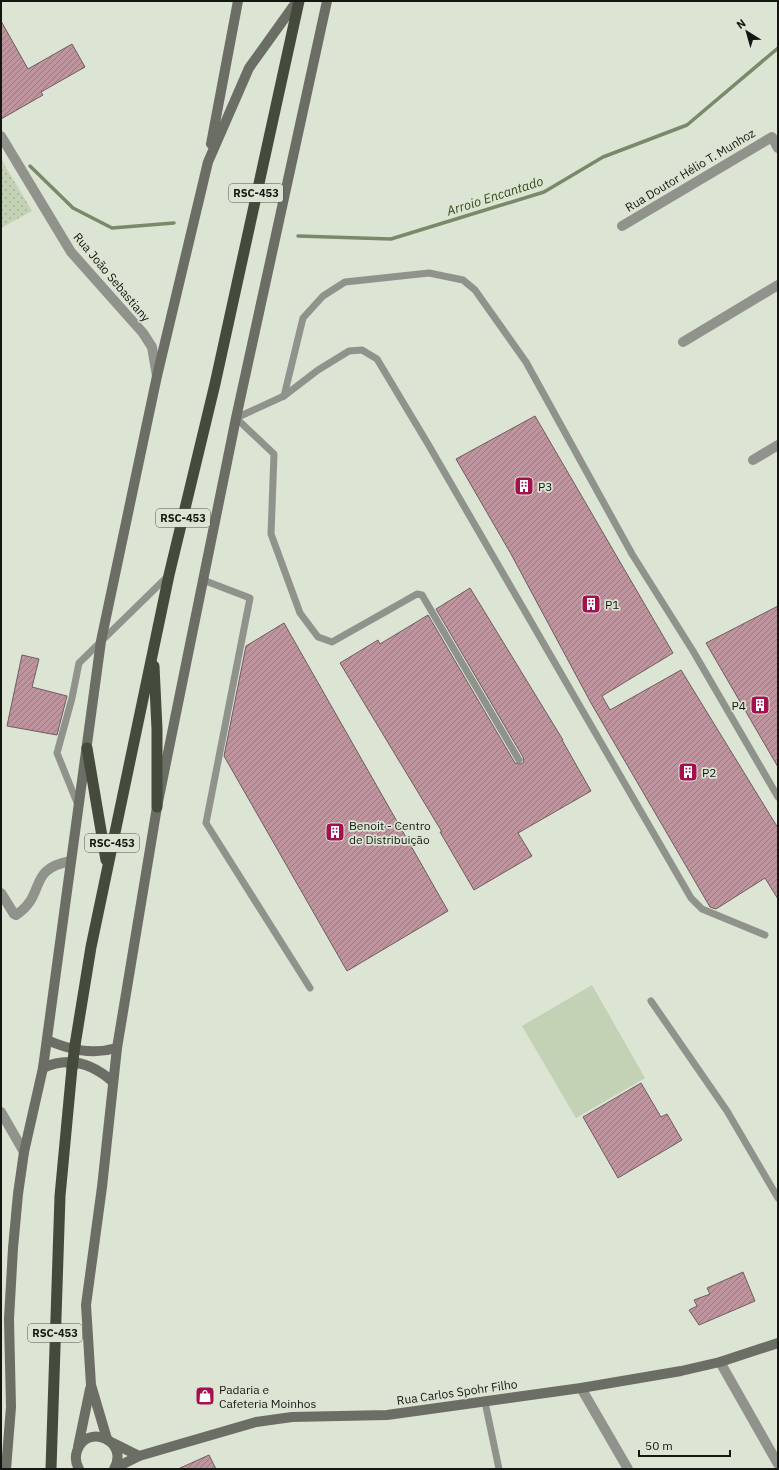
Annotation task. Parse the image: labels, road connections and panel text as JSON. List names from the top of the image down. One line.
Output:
{"streets":{"highway":["RSC-453"],"main road":["Rua Carlos Spohr Filho"],"street":["Rua Doutor Hélio T. Munhoz","Rua João Sebastiany"]},"water":["Arroio Encantado"],"places":{"building":["P3","P1","P4","P2","Benoit - Centro de Distribuição"],"shop":["Padaria e Cafeteria Moinhos"]},"scale_bar":"50 m","north":"top left"}
